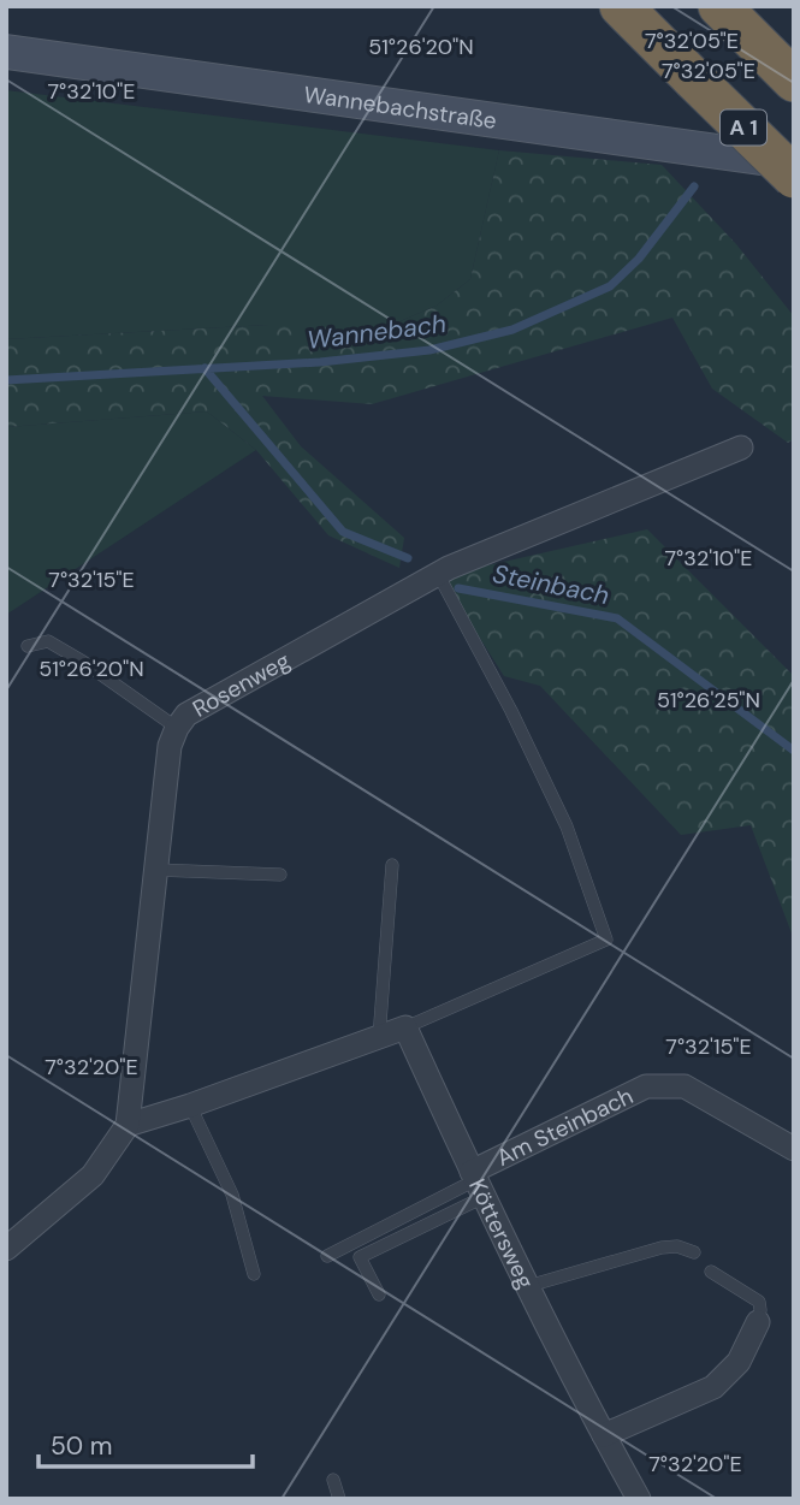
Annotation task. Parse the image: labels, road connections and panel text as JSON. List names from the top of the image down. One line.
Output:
{"streets":{"highway":["A 1"],"main road":["Wannebachstraße"],"street":["Rosenweg","Am Steinbach","Köttersweg"]},"crossings":[["Am Steinbach","Köttersweg"]],"water":["Wannebach","Steinbach"],"scale_bar":"50 m","coordinates":["7°32'05\"E","51°26'20\"N","7°32'10\"E","7°32'15\"E","51°26'25\"N","7°32'20\"E"]}
